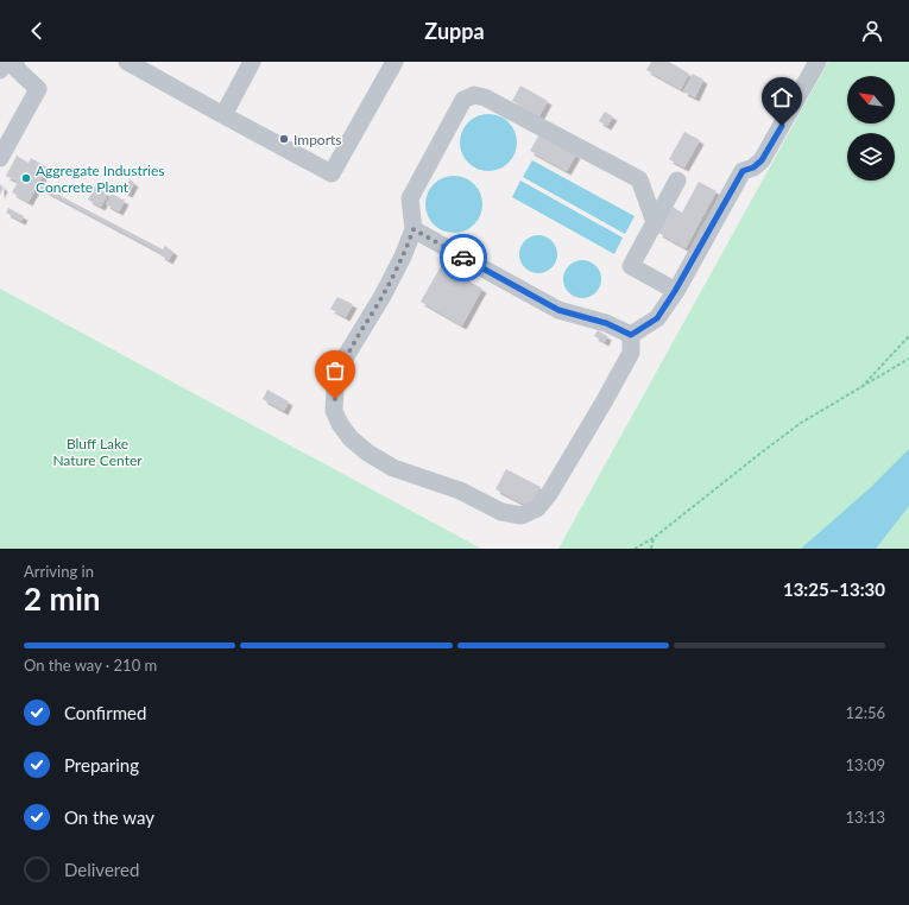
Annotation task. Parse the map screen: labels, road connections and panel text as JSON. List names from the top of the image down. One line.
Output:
{"parks":["Bluff Lake Nature Center"],"places":["Imports","Aggregate Industries Concrete Plant"],"north":"top left","page":{"header":"Zuppa","heading":["2 min","Arriving in","13:25–13:30"],"bar":"On the way · 210 m","list":[["Confirmed","12:56"],["Preparing","13:09"],["On the way","13:13"],"Delivered"]}}
